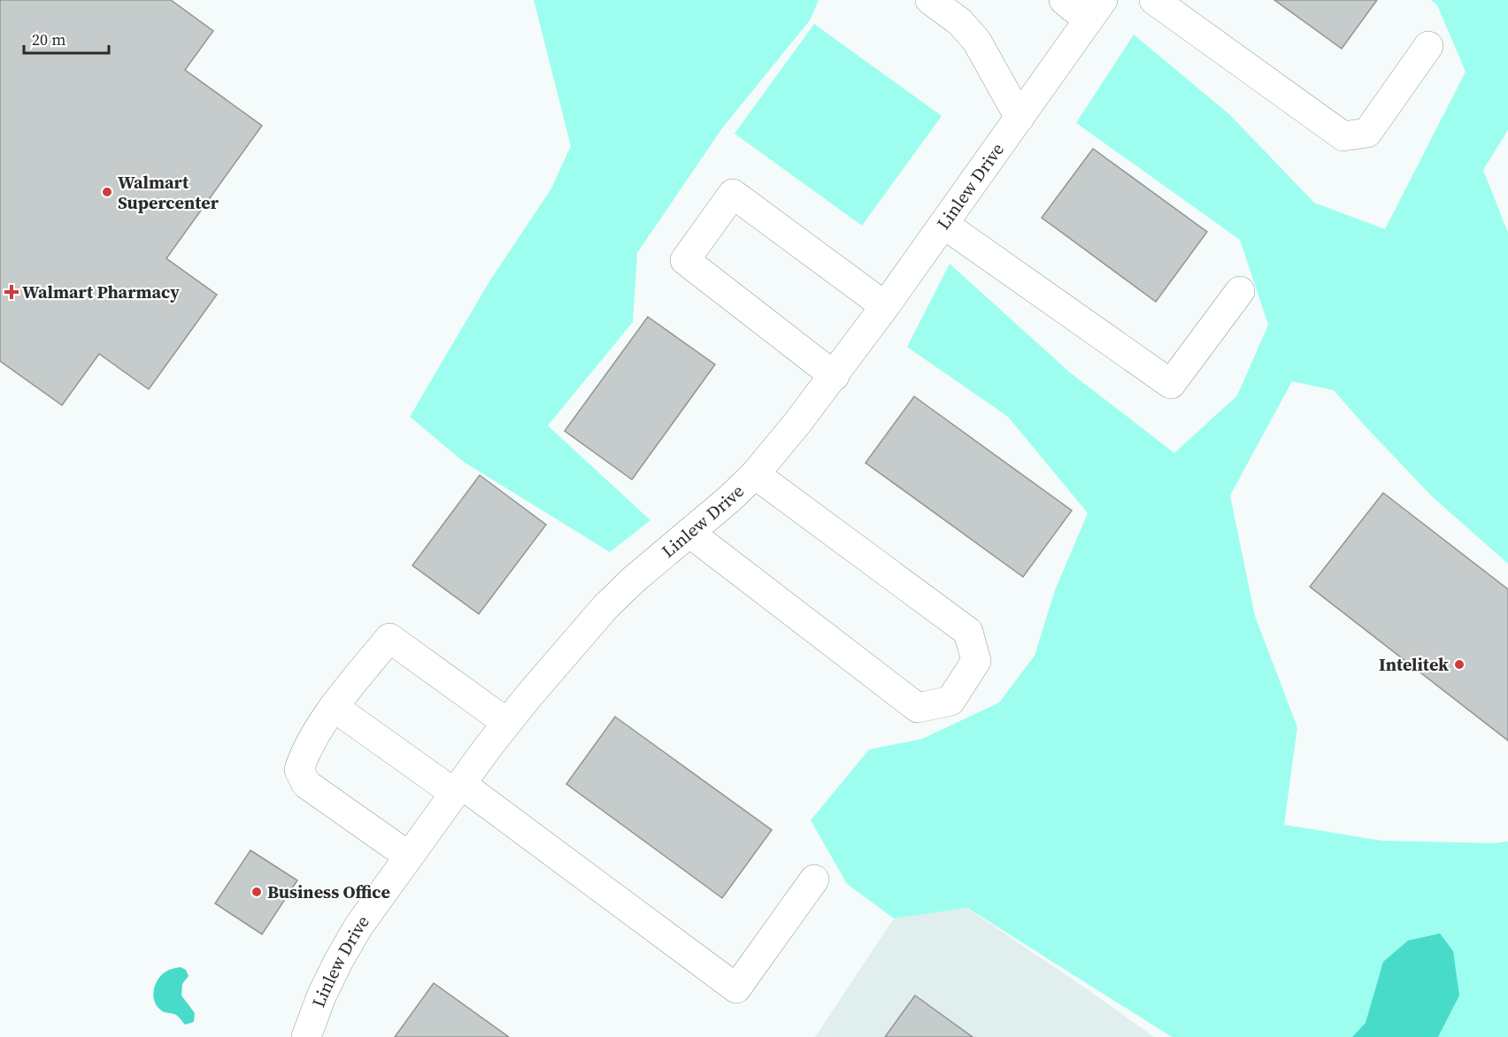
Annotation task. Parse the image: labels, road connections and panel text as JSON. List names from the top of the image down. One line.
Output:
{"streets":{"street":["Linlew Drive"]},"places":{"other":["Walmart Supercenter","Intelitek","Business Office"],"health":["Walmart Pharmacy"]},"scale_bar":"20 m"}
